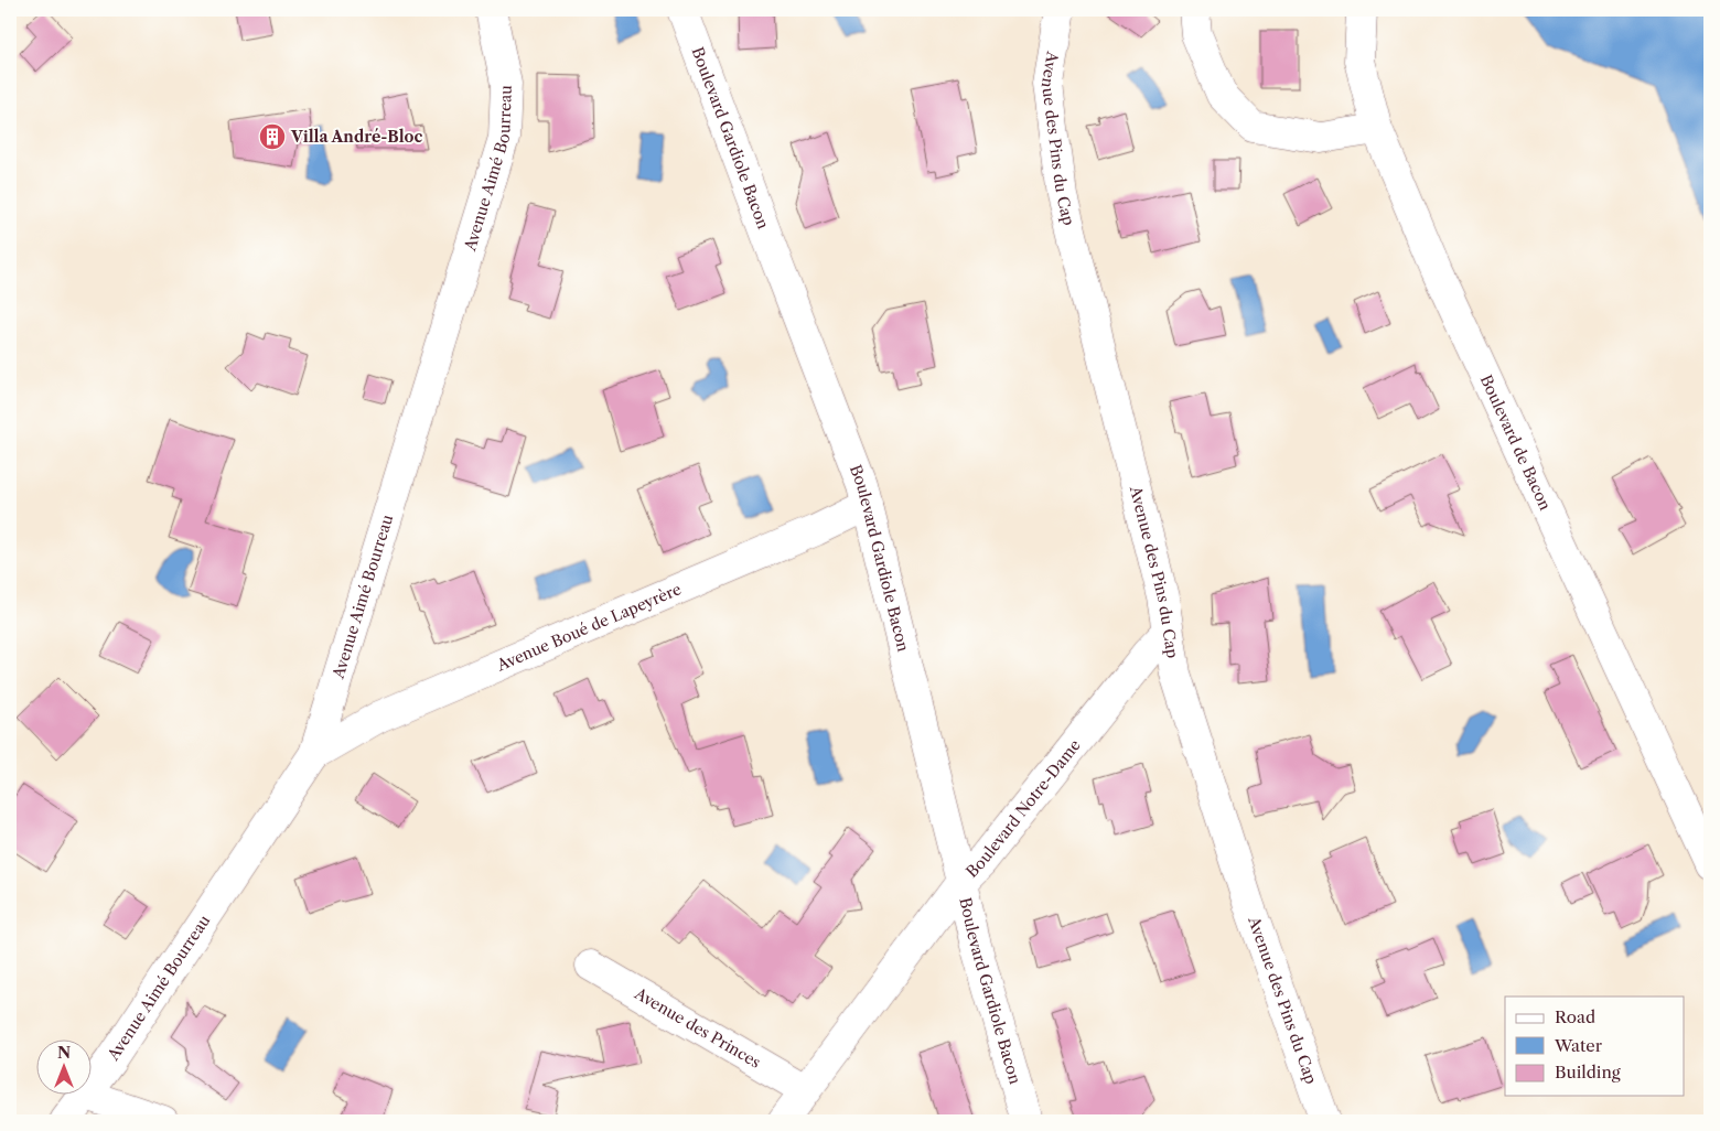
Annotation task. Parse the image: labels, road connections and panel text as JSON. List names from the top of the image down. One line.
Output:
{"streets":{"street":["Avenue des Pins du Cap","Boulevard Gardiole Bacon","Avenue Aimé Bourreau","Boulevard de Bacon","Avenue Boué de Lapeyrère","Boulevard Notre-Dame","Avenue des Princes"]},"crossings":[["Avenue des Pins du Cap","Boulevard Notre-Dame"],["Boulevard Gardiole Bacon","Avenue Boué de Lapeyrère"],["Boulevard Gardiole Bacon","Boulevard Notre-Dame"],["Avenue Aimé Bourreau","Avenue Boué de Lapeyrère"],["Boulevard Notre-Dame","Avenue des Princes"]],"places":{"building":["Villa André-Bloc"]},"legend":["Road","Water","Building"],"north":"top"}
